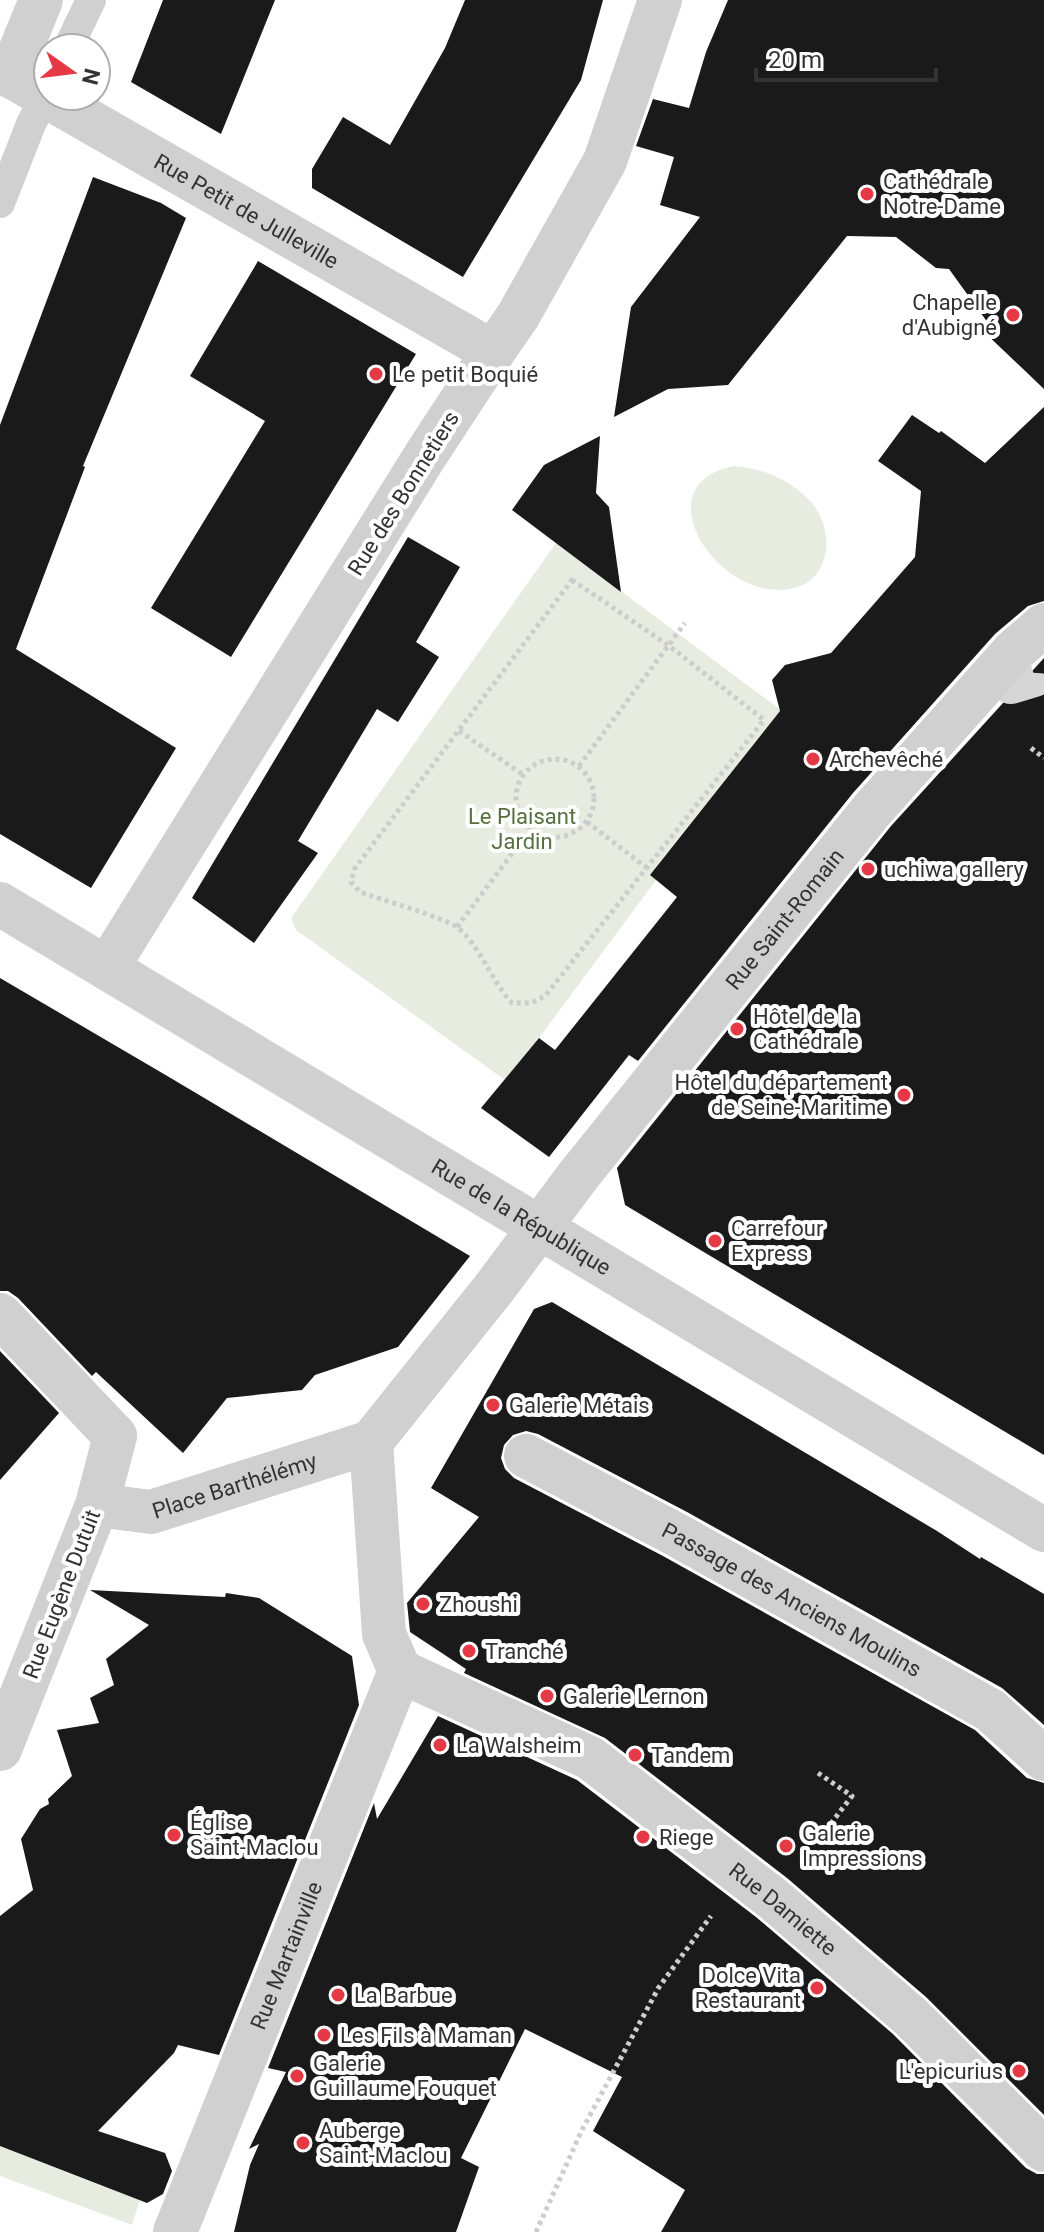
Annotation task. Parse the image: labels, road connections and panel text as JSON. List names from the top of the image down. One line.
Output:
{"streets":{"street":["Rue Petit de Julleville","Rue des Bonnetiers","Rue Saint-Romain","Rue de la République","Place Barthélémy","Rue Eugène Dutuit","Passage des Anciens Moulins","Rue Damiette","Rue Martainville"]},"crossings":[["Rue Petit de Julleville","Rue des Bonnetiers"],["Rue des Bonnetiers","Rue de la République"],["Rue Saint-Romain","Rue de la République"],["Place Barthélémy","Rue Eugène Dutuit"],["Rue Damiette","Rue Martainville"]],"parks":["Le Plaisant Jardin"],"places":["Cathédrale Notre-Dame","Chapelle d'Aubigné","Le petit Boquié","Archevêché","uchiwa gallery","Hôtel de la Cathédrale","Hôtel du département de Seine-Maritime","Carrefour Express","Galerie Métais","Zhoushi","Tranché","Galerie Lernon","La Walsheim","Tandem","Église Saint-Maclou","Riege","Galerie Impressions","Dolce Vita Restaurant","La Barbue","Les Fils à Maman","L'epicurius","Galerie Guillaume Fouquet","Auberge Saint-Maclou"],"scale_bar":"20 m","north":"right"}
